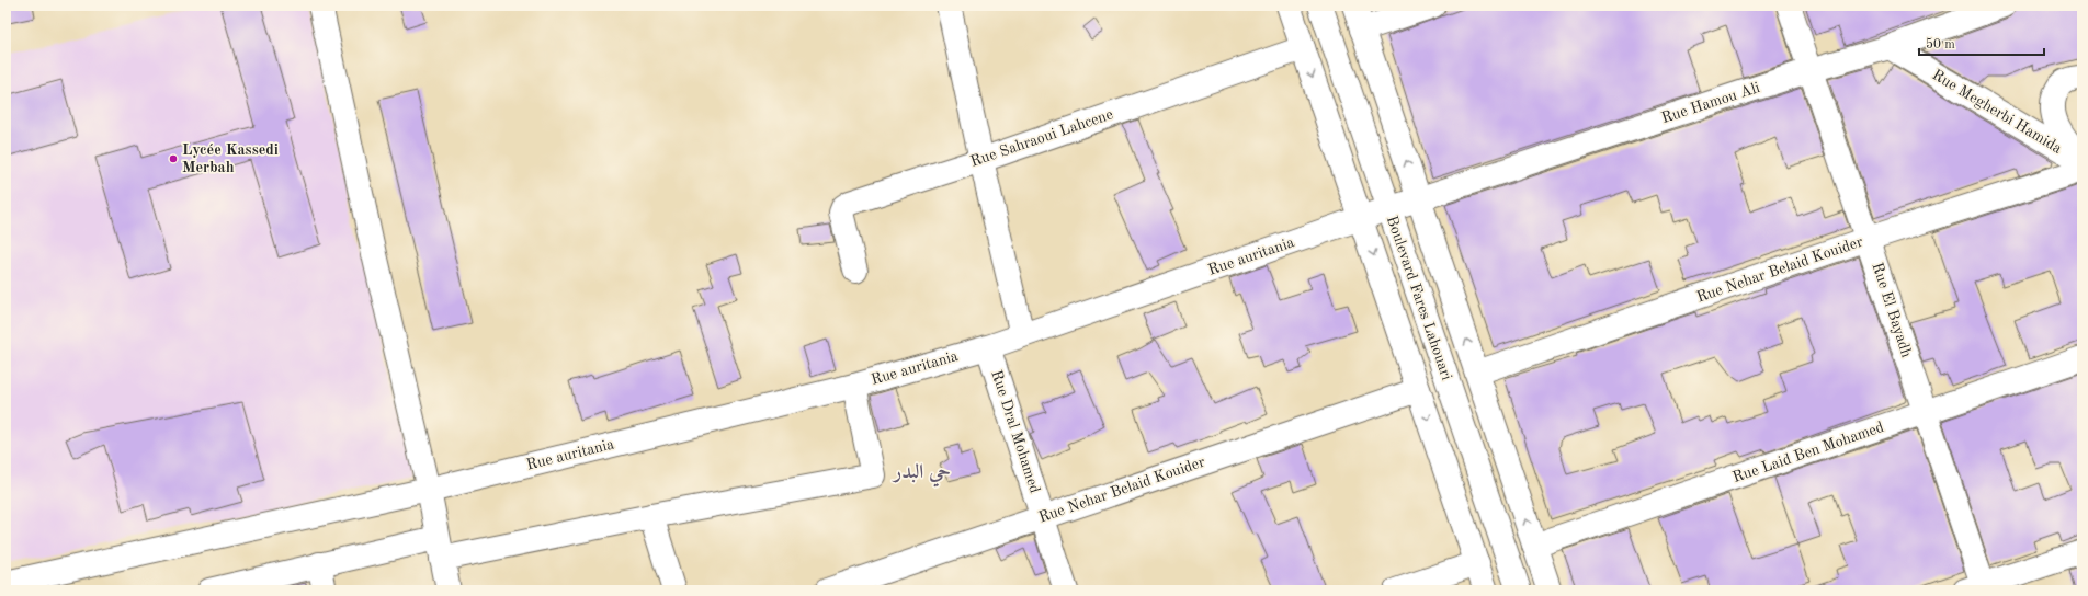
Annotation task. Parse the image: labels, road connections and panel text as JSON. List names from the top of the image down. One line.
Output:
{"streets":{"street":["Rue Hamou Ali","Rue Megherbi Hamida","Rue Sahraoui Lahcene","Rue auritania","Rue Nehar Belaid Kouider","Boulevard Fares Lahouari","Rue El Bayadh","Rue Dral Mohamed","Rue Laid Ben Mohamed"]},"crossings":[["Rue Hamou Ali","Rue Megherbi Hamida"],["Rue Hamou Ali","Rue auritania"],["Rue Hamou Ali","Boulevard Fares Lahouari"],["Rue Hamou Ali","Rue El Bayadh"],["Rue auritania","Boulevard Fares Lahouari"],["Rue auritania","Rue Dral Mohamed"],["Rue Nehar Belaid Kouider","Rue El Bayadh"],["Rue Nehar Belaid Kouider","Rue Dral Mohamed"],["Rue El Bayadh","Rue Laid Ben Mohamed"]],"districts":["حي البدر"],"places":["Lycée Kassedi Merbah"],"scale_bar":"50 m"}
